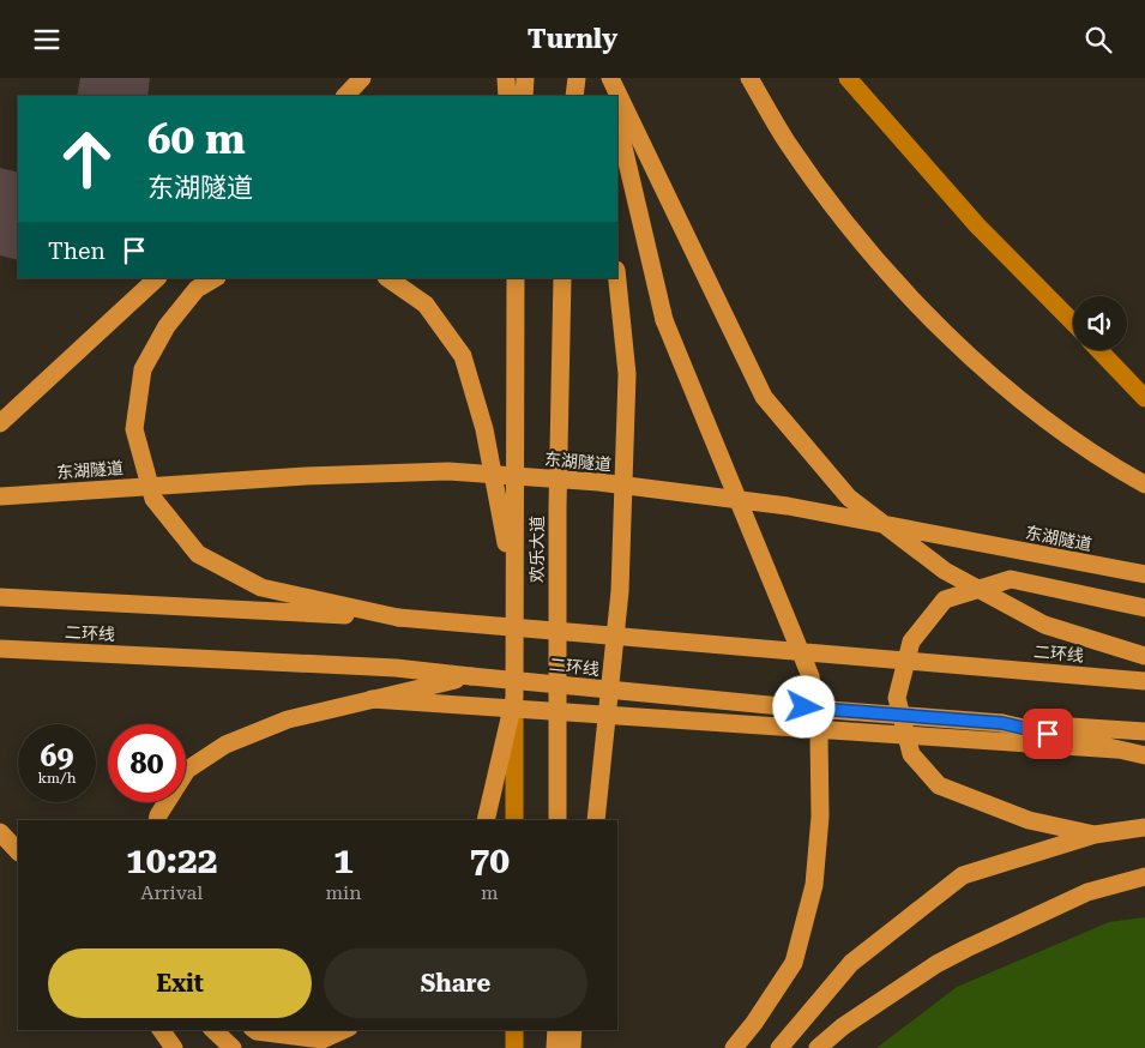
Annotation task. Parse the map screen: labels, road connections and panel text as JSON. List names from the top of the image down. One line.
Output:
{"streets":{"highway":["东湖隧道","欢乐大道","二环线"]},"page":{"header":"Turnly","turn":["60 m","东湖隧道"],"then":"Then","speed":"69 km/h","limit":"80","eta":["10:22","Arrival","1","min","70","m"],"buttons":["Exit","Share"]}}
